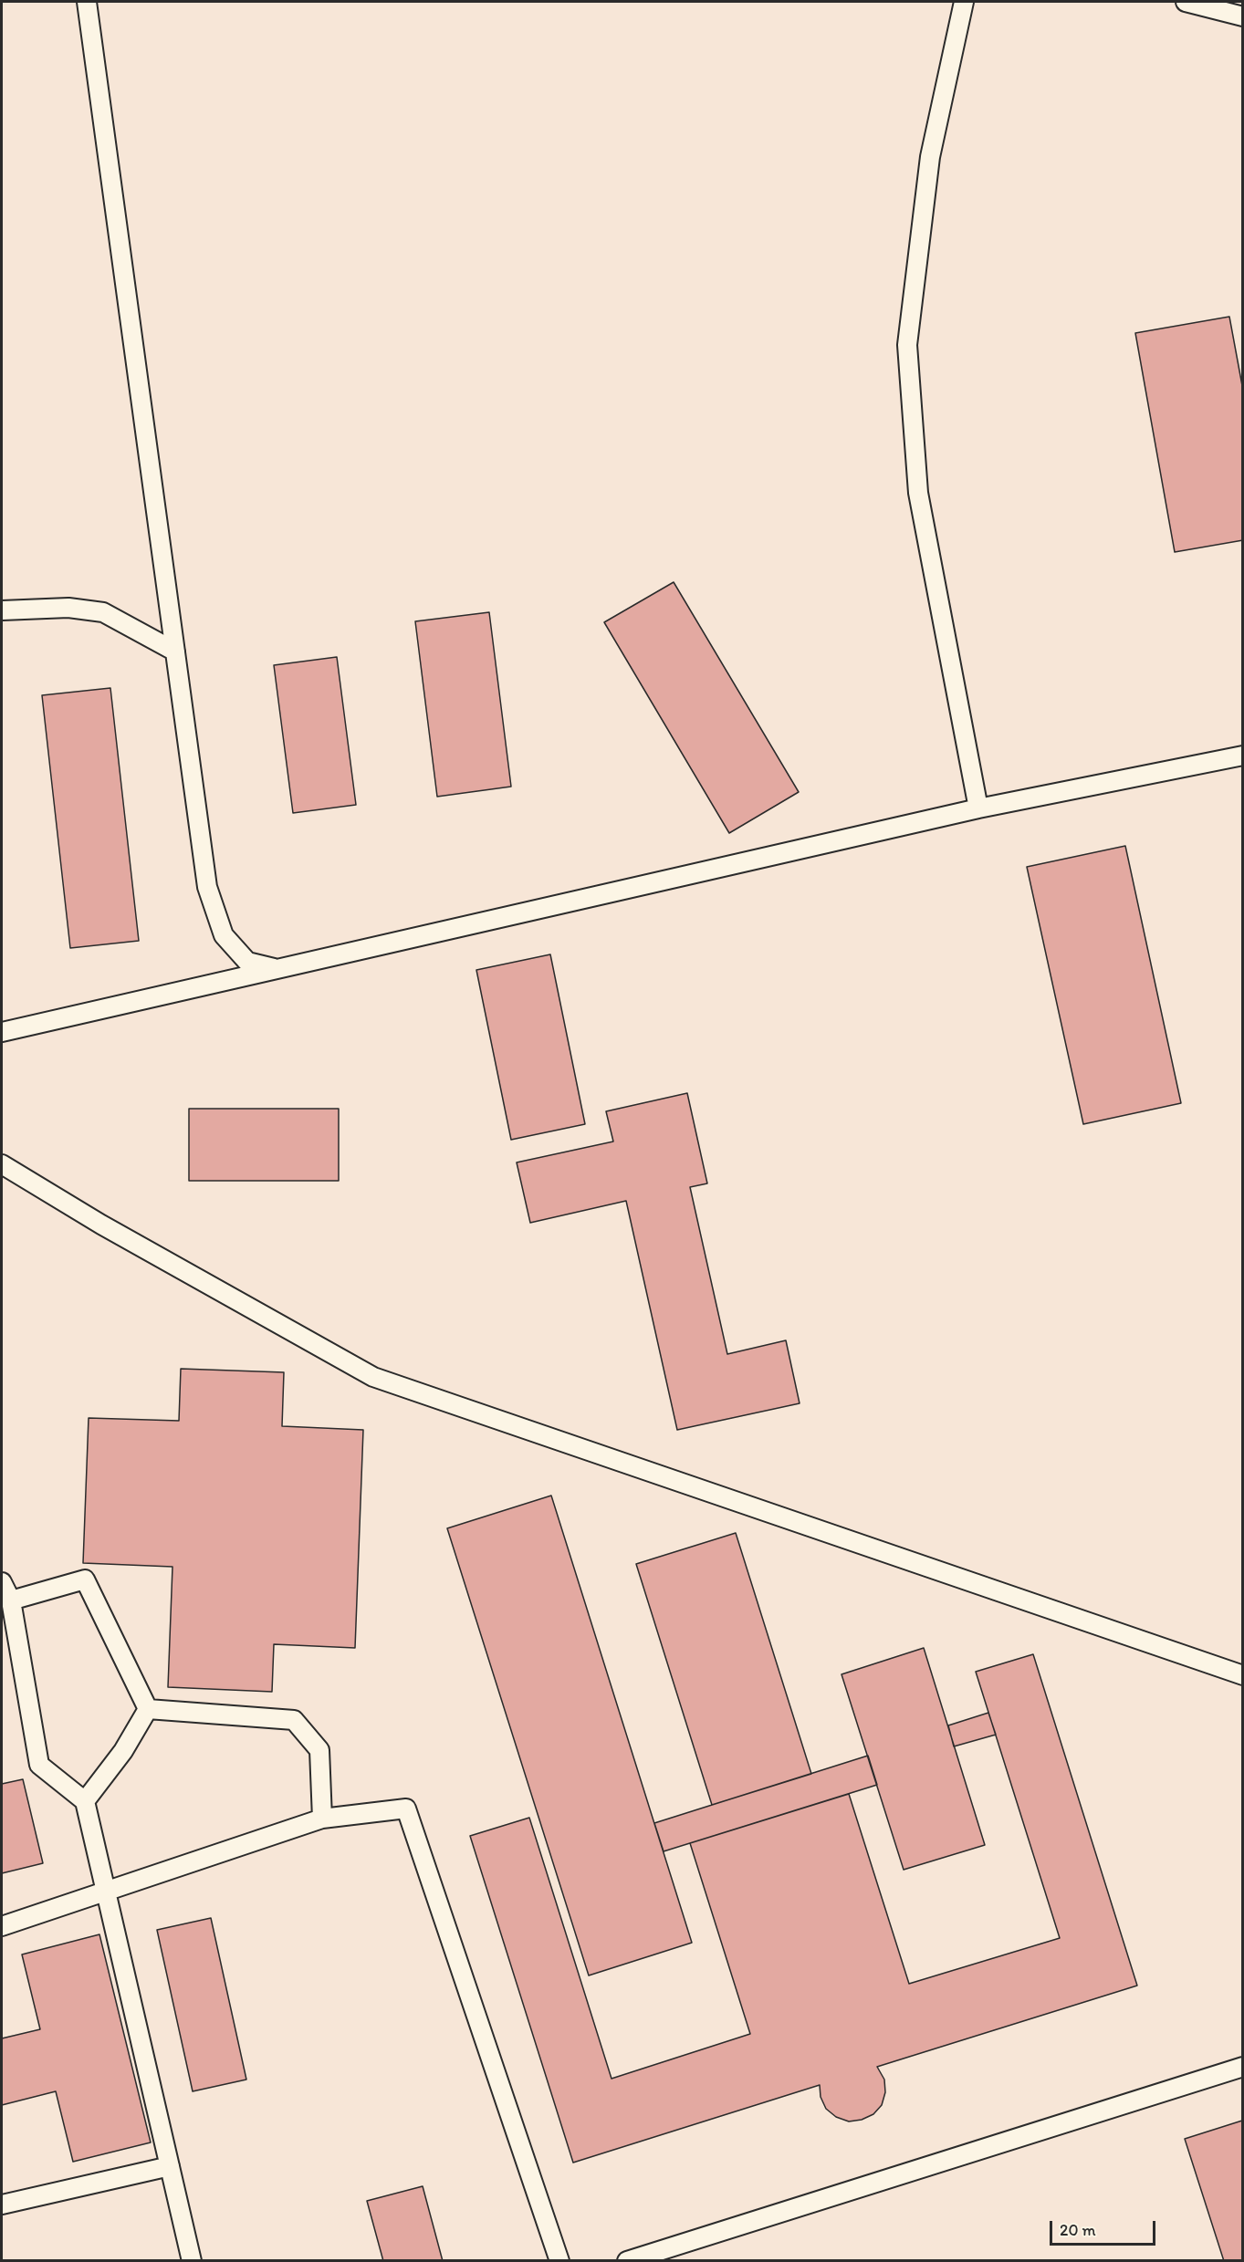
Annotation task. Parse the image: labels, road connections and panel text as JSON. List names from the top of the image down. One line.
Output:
{"scale_bar":"20 m"}
